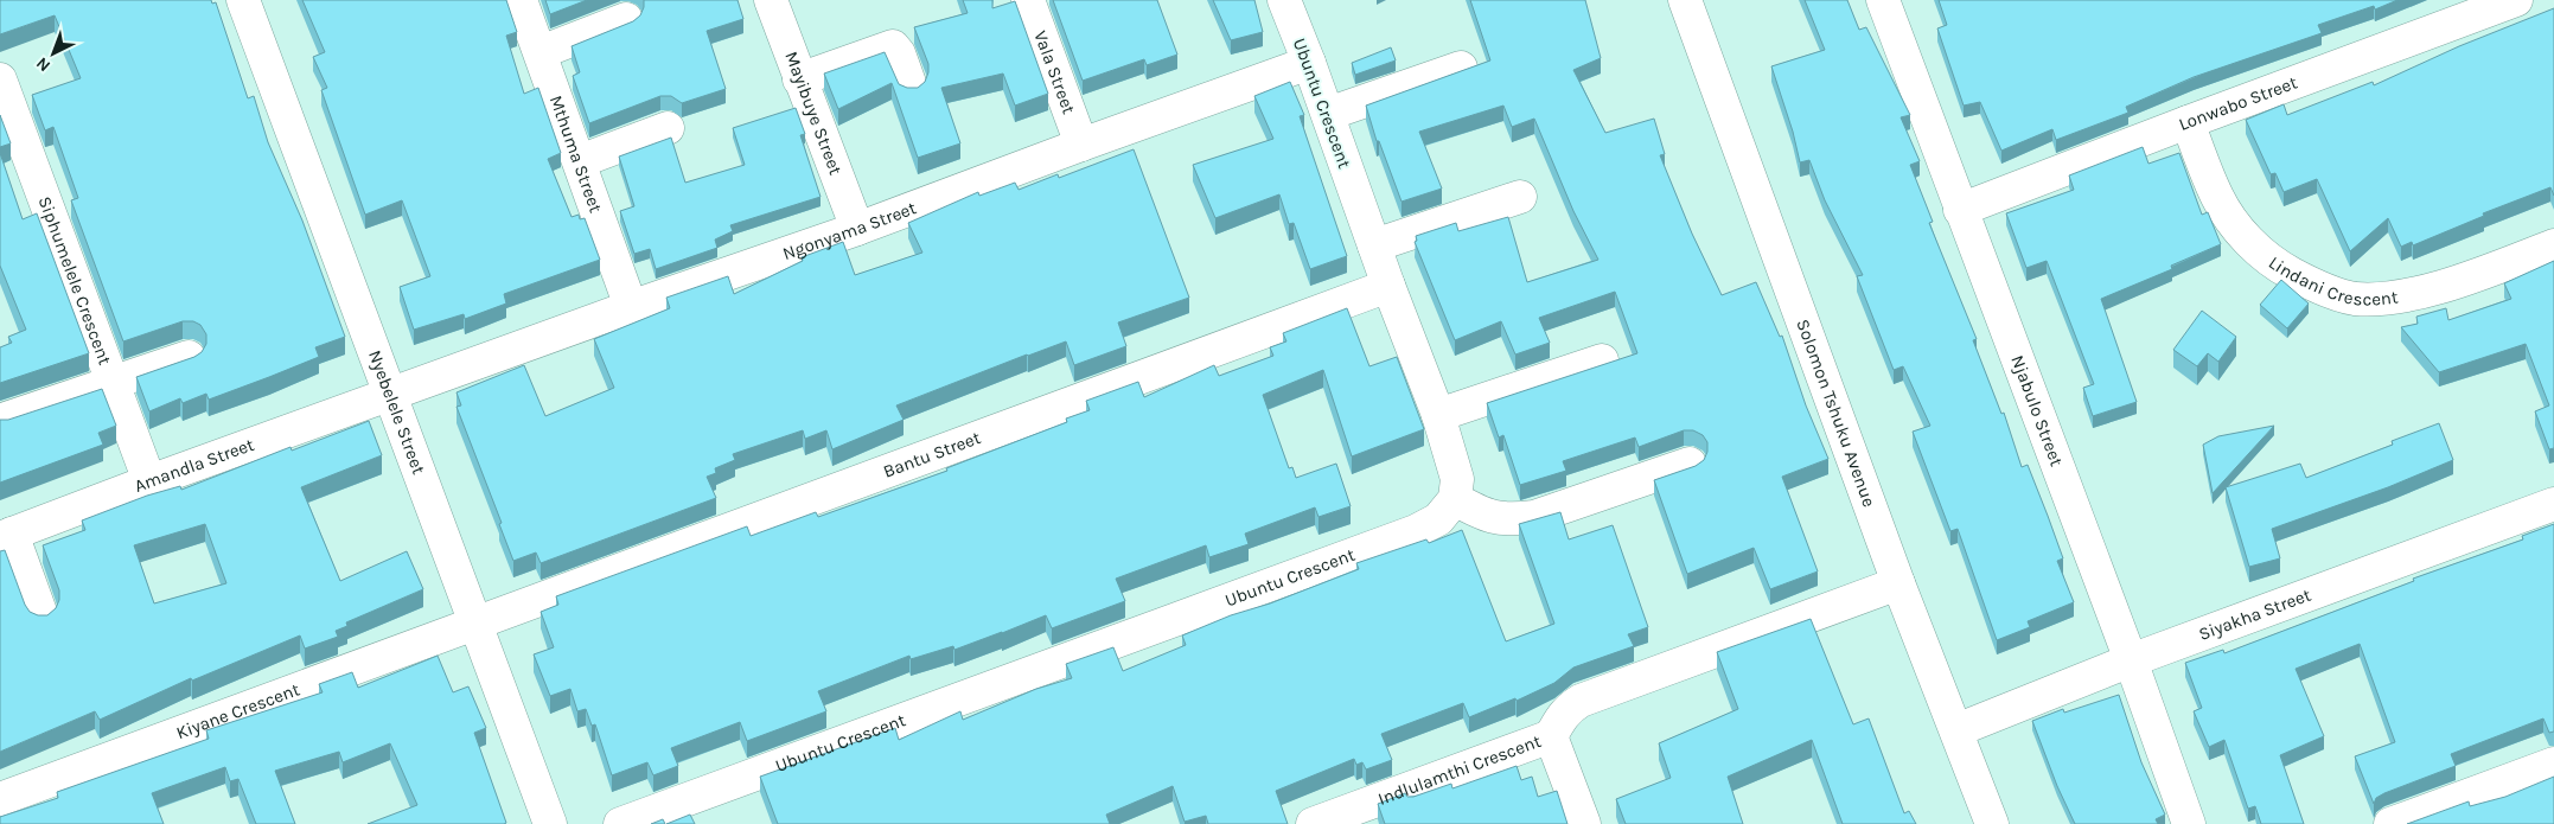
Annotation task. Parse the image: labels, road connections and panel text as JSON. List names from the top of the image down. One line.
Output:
{"streets":{"street":["Vala Street","Ubuntu Crescent","Lonwabo Street","Mayibuye Street","Mthuma Street","Ngonyama Street","Lindani Crescent","Siphumelele Crescent","Njabulo Street","Nyebelele Street","Solomon Tshuku Avenue","Bantu Street","Amandla Street","Siyakha Street","Kiyane Crescent","Indlulamthi Crescent"]},"crossings":[["Vala Street","Ngonyama Street"],["Ubuntu Crescent","Ngonyama Street"],["Ubuntu Crescent","Bantu Street"],["Lonwabo Street","Lindani Crescent"],["Lonwabo Street","Njabulo Street"],["Mayibuye Street","Ngonyama Street"],["Mthuma Street","Ngonyama Street"],["Ngonyama Street","Nyebelele Street"],["Ngonyama Street","Amandla Street"],["Siphumelele Crescent","Amandla Street"],["Njabulo Street","Siyakha Street"],["Nyebelele Street","Bantu Street"],["Nyebelele Street","Amandla Street"],["Nyebelele Street","Kiyane Crescent"],["Solomon Tshuku Avenue","Siyakha Street"],["Bantu Street","Kiyane Crescent"]],"north":"bottom left"}
